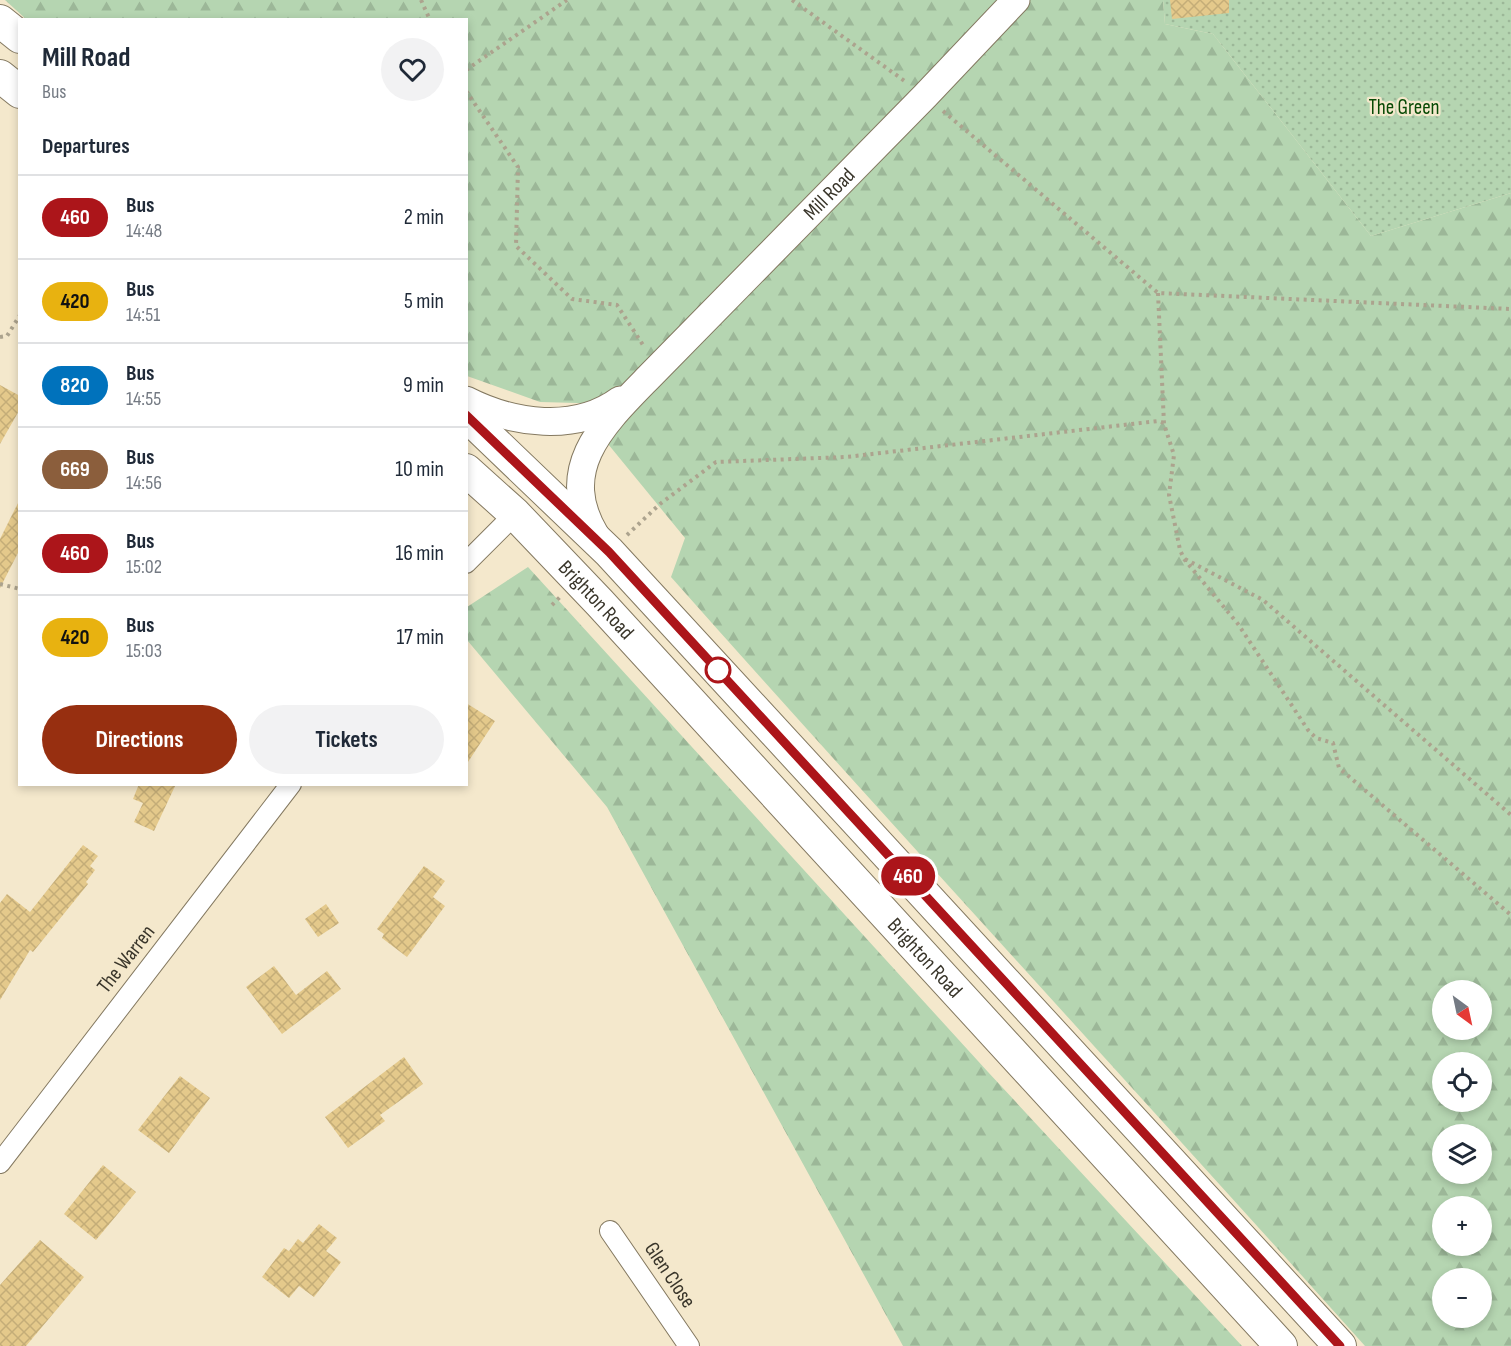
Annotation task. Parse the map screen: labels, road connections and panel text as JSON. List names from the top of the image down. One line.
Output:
{"streets":{"highway":["Brighton Road"],"main road":["Mill Road"],"street":["The Warren","Glen Close"]},"crossings":[["Mill Road","Brighton Road"]],"parks":["The Green"],"lines":["bus line 460"],"north":"bottom right","page":{"on_map":"460","heading":[["Mill Road","Bus"],"Departures"],"list":[{"mark":"460","name":"Bus","note":"14:48","value":"2 min"},{"mark":"420","name":"Bus","note":"14:51","value":"5 min"},{"mark":"820","name":"Bus","note":"14:55","value":"9 min"},{"mark":"669","name":"Bus","note":"14:56","value":"10 min"},{"mark":"460","name":"Bus","note":"15:02","value":"16 min"},{"mark":"420","name":"Bus","note":"15:03","value":"17 min"}],"buttons":["Directions","Tickets"],"map_buttons":["+","−"]}}
